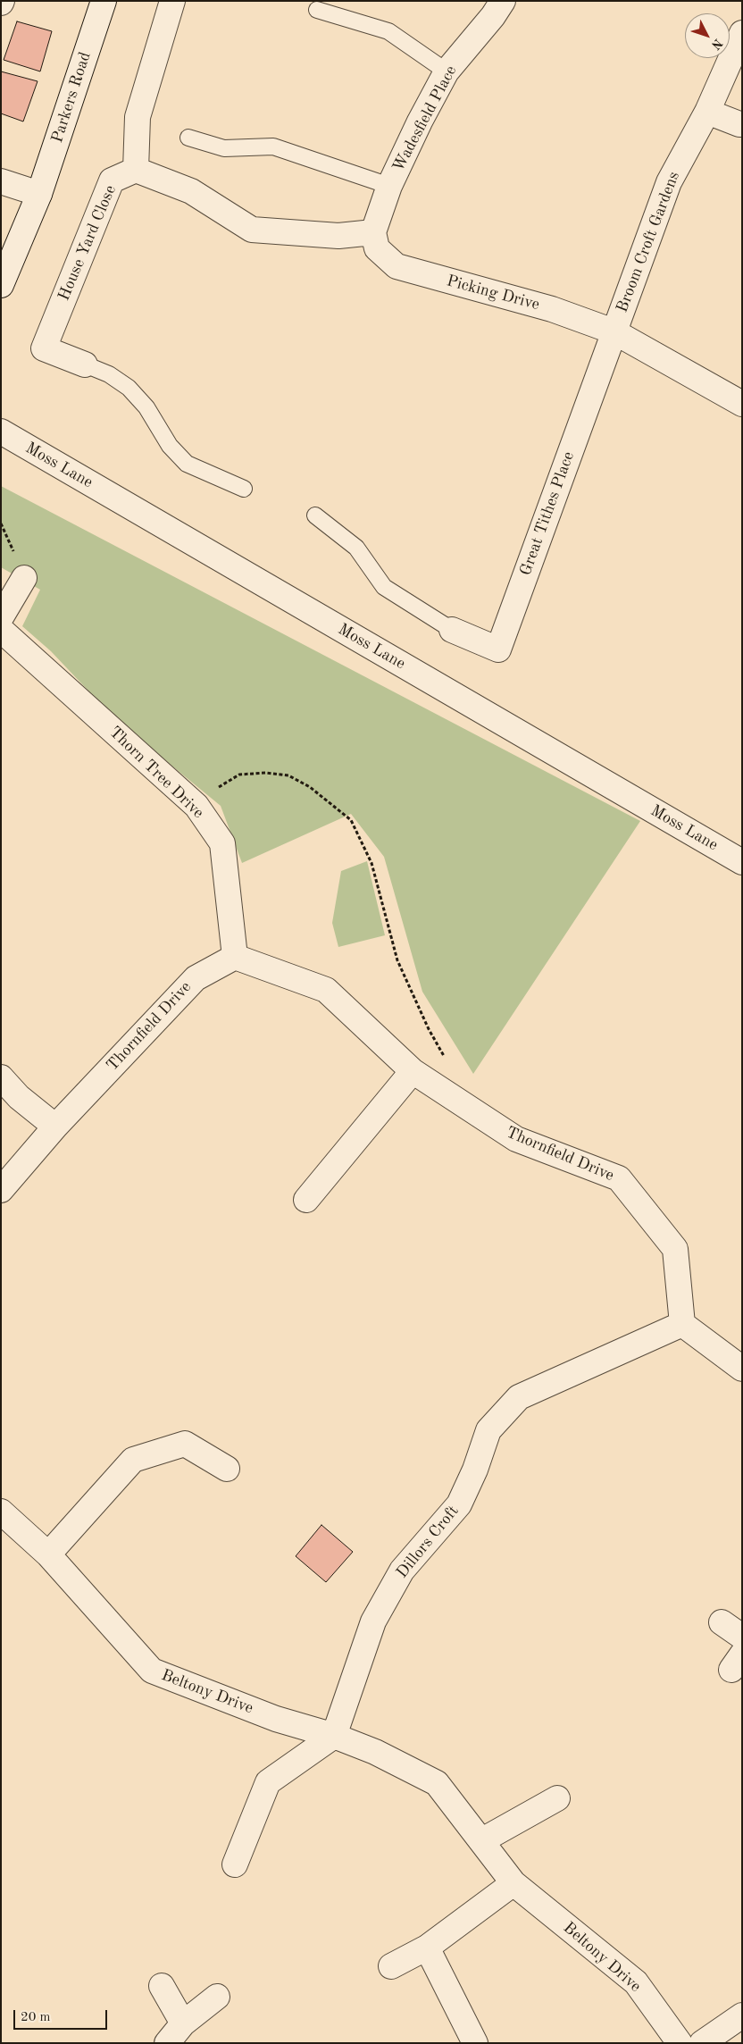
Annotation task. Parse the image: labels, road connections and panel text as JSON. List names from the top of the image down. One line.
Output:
{"streets":{"street":["Parkers Road","Wadesfield Place","Broom Croft Gardens","House Yard Close","Picking Drive","Moss Lane","Great Tithes Place","Thorn Tree Drive","Thornfield Drive","Dillors Croft","Beltony Drive"]},"crossings":[["Wadesfield Place","Picking Drive"],["Broom Croft Gardens","Picking Drive"],["Broom Croft Gardens","Great Tithes Place"],["Picking Drive","Great Tithes Place"],["Thorn Tree Drive","Thornfield Drive"],["Thornfield Drive","Dillors Croft"],["Dillors Croft","Beltony Drive"]],"scale_bar":"20 m","north":"bottom right"}
